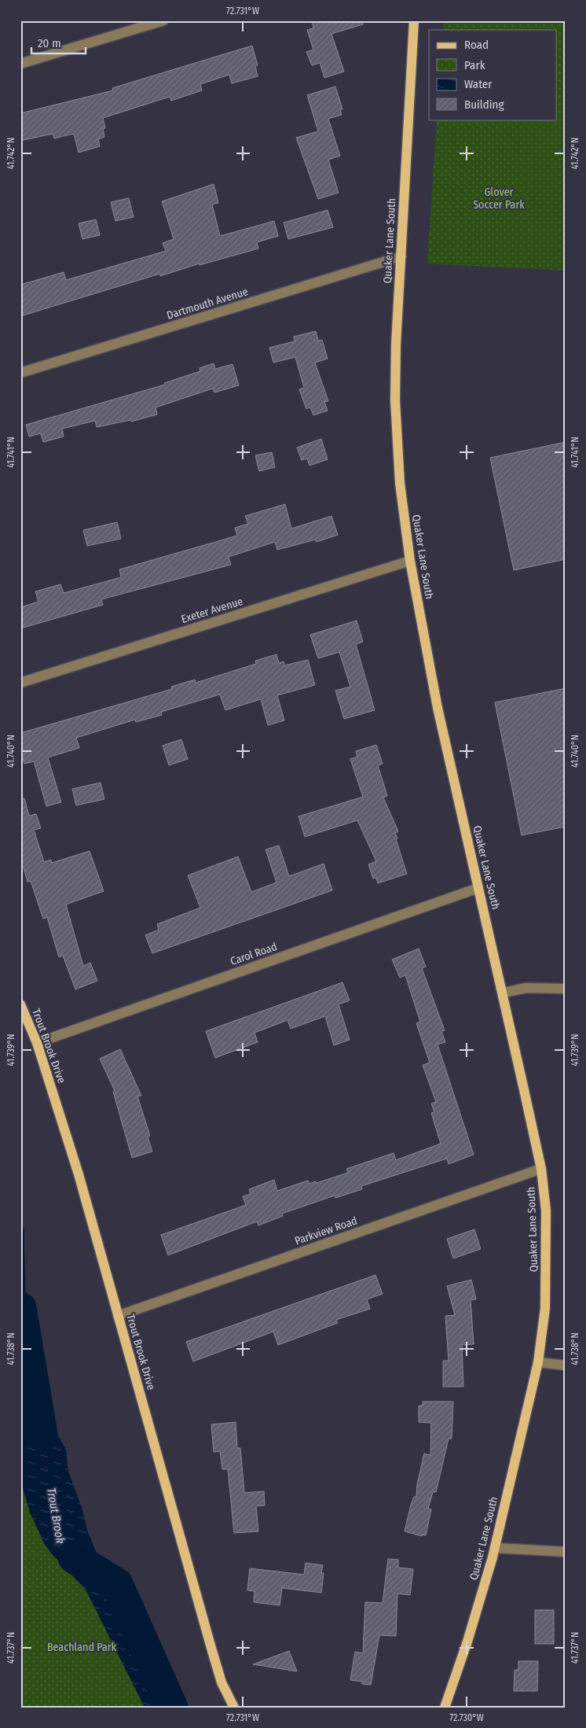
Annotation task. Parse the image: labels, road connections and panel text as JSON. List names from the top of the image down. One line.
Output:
{"streets":{"main road":["Quaker Lane South","Trout Brook Drive"],"street":["Dartmouth Avenue","Exeter Avenue","Carol Road","Parkview Road"]},"crossings":[["Quaker Lane South","Dartmouth Avenue"],["Quaker Lane South","Exeter Avenue"],["Quaker Lane South","Carol Road"],["Quaker Lane South","Parkview Road"],["Carol Road","Trout Brook Drive"],["Trout Brook Drive","Parkview Road"]],"water":["Trout Brook"],"parks":["Glover Soccer Park","Beachland Park"],"legend":["Road","Park","Water","Building"],"scale_bar":"20 m","coordinates":["72.731°W","41.742°N","41.741°N","41.740°N","41.739°N","41.738°N","41.737°N","72.730°W"]}
